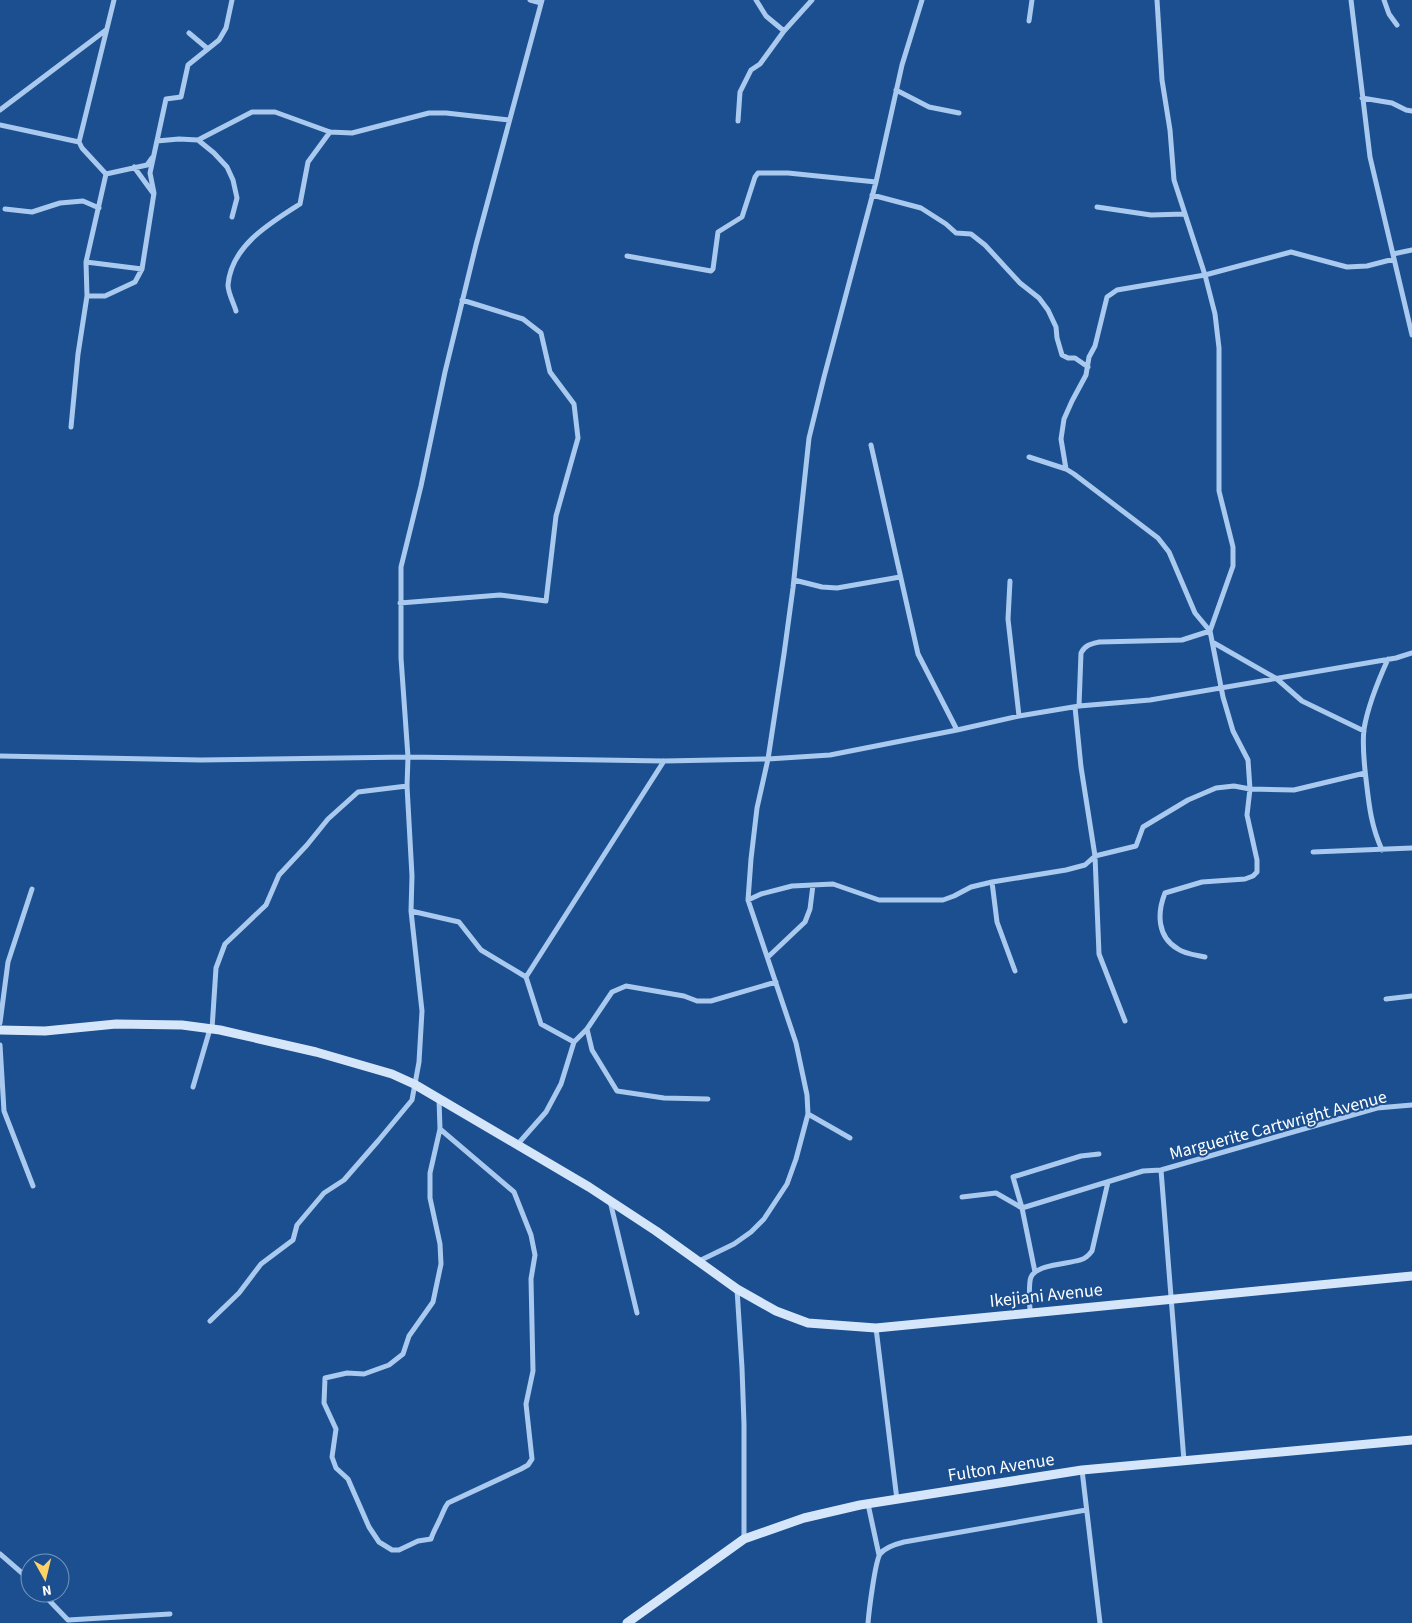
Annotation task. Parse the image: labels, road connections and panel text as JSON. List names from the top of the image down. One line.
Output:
{"streets":{"street":["Marguerite Cartwright Avenue","Ikejiani Avenue","Fulton Avenue"]},"crossings":[["Marguerite Cartwright Avenue","Ikejiani Avenue"],["Marguerite Cartwright Avenue","Fulton Avenue"]],"north":"bottom"}
